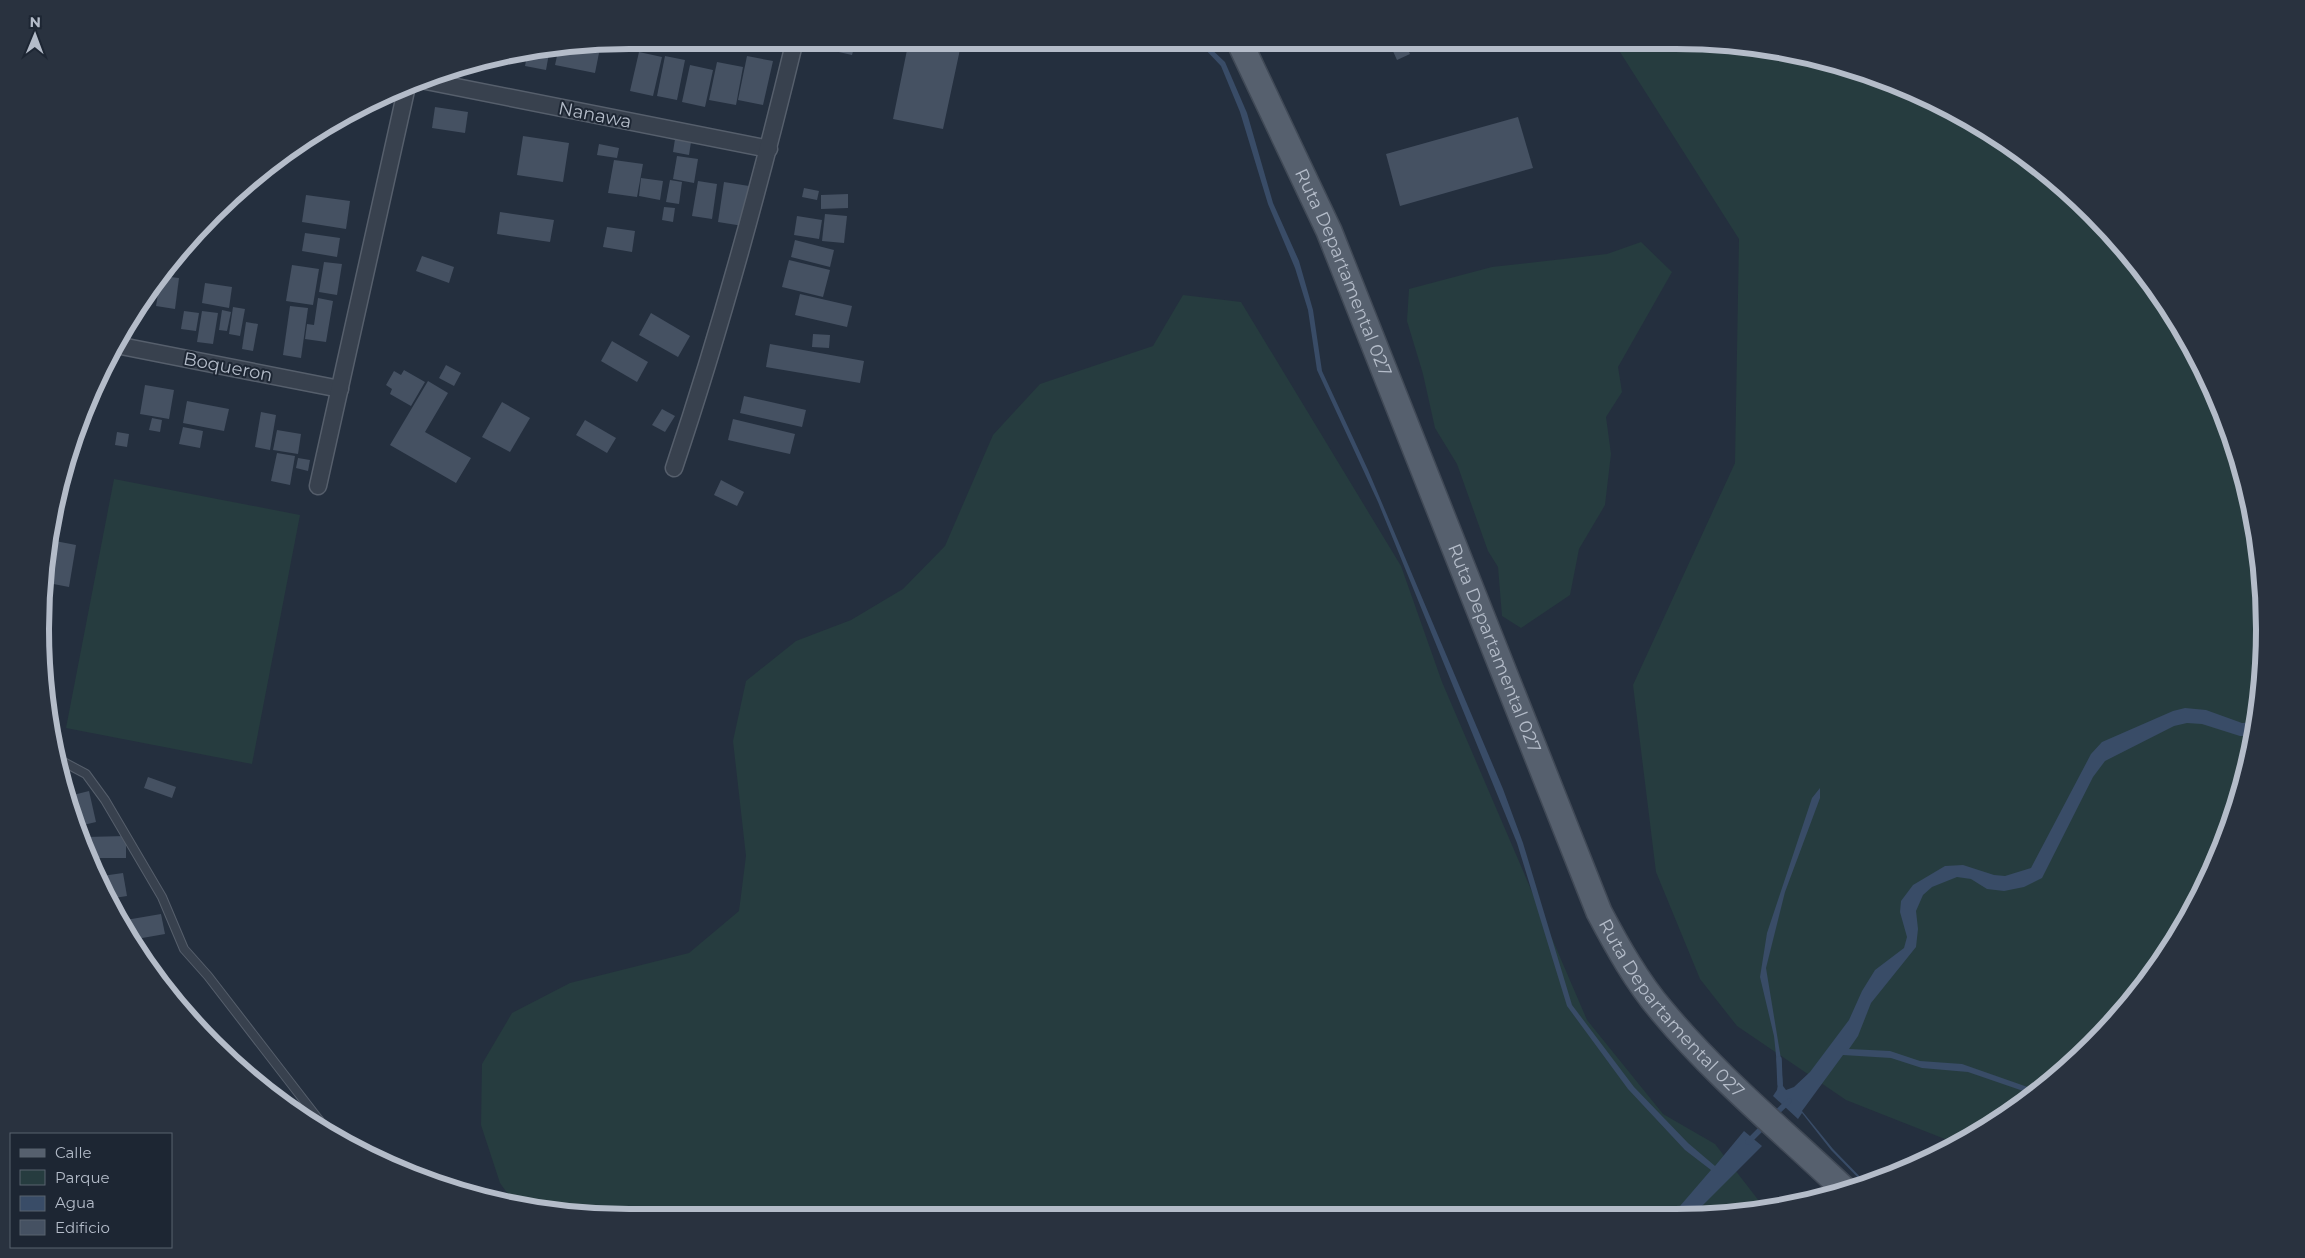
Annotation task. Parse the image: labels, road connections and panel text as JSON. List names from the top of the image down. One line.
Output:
{"streets":{"main road":["Ruta Departamental 027"],"street":["Nanawa","Boqueron"]},"legend":["Calle","Parque","Agua","Edificio"],"north":"top"}
